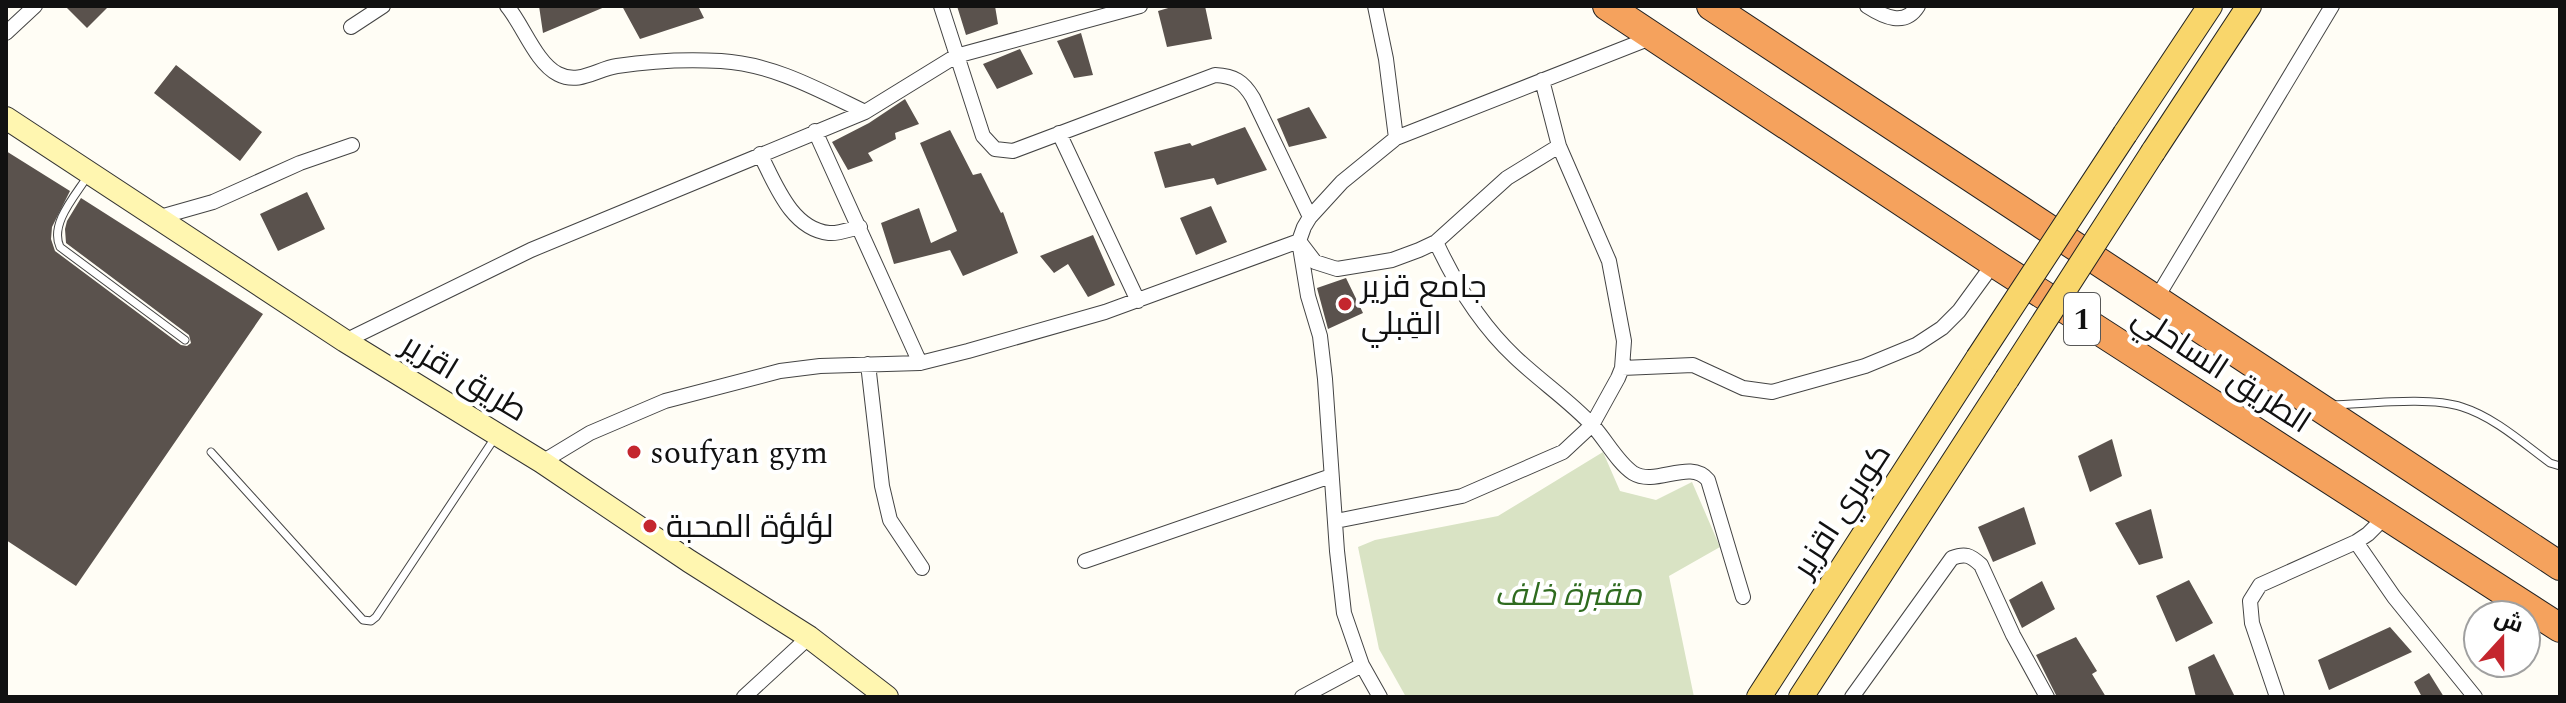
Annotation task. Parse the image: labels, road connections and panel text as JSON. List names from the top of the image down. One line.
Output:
{"streets":{"highway":["1","الطريق الساحلي"],"main road":["كوبري اقزير"],"street":["طريق اقزير"]},"parks":["مقبرة خلف"],"places":["جامع قزير القِبلي","soufyan gym","لؤلؤة المحبة"],"north":"top"}
